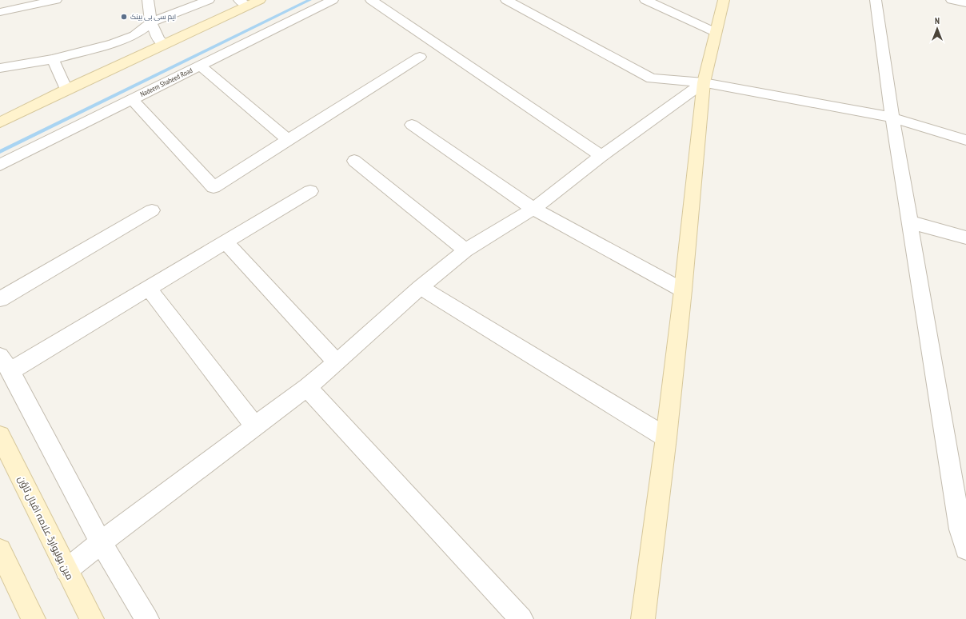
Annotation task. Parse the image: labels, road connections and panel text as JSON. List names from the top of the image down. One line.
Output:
{"streets":{"street":["Nadeem Shaheed Road","مین بولیوارڈ علامہ اقبال ٹاؤن"]},"places":["ایم سی بی بینک"],"north":"top"}
